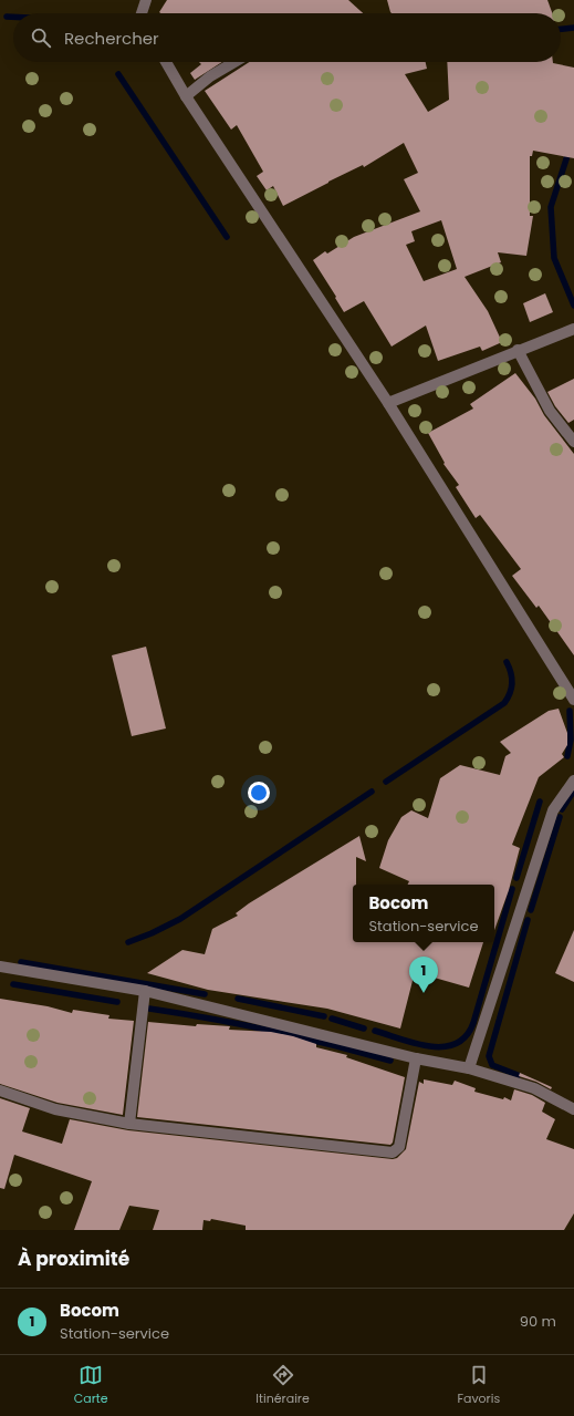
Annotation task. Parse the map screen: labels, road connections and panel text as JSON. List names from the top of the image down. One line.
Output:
{"page":{"search":"Rechercher","popup":["Bocom","Station-service"],"pins":"1","heading":"À proximité","list":[{"mark":"1","name":"Bocom","note":"Station-service","value":"90 m"}],"nav":["Carte","Itinéraire","Favoris"]}}
